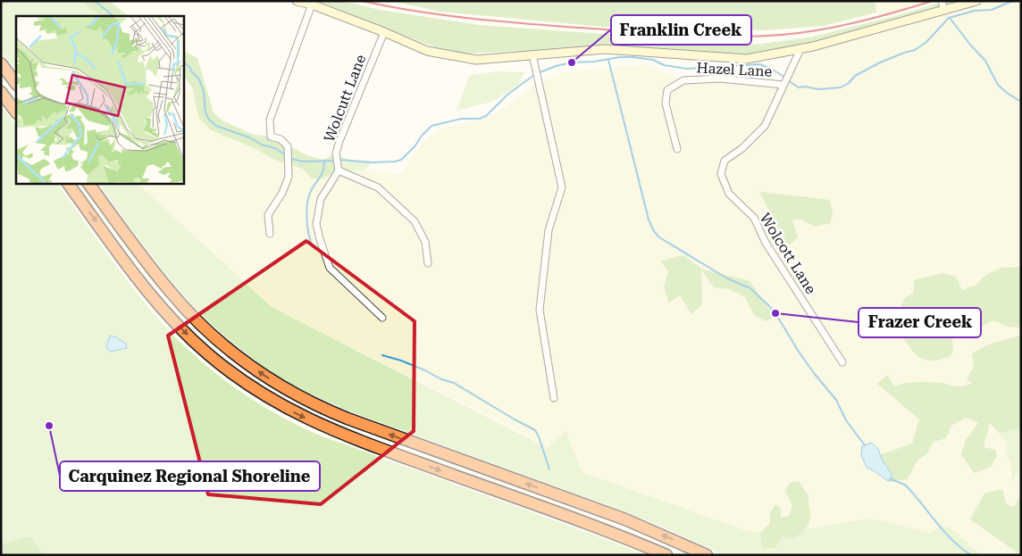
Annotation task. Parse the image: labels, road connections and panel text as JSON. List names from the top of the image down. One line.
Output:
{"streets":{"street":["Hazel Lane","Wolcutt Lane","Wolcott Lane"]},"crossings":[["Hazel Lane","Wolcott Lane"]],"places":["Franklin Creek","Frazer Creek","Carquinez Regional Shoreline"]}
